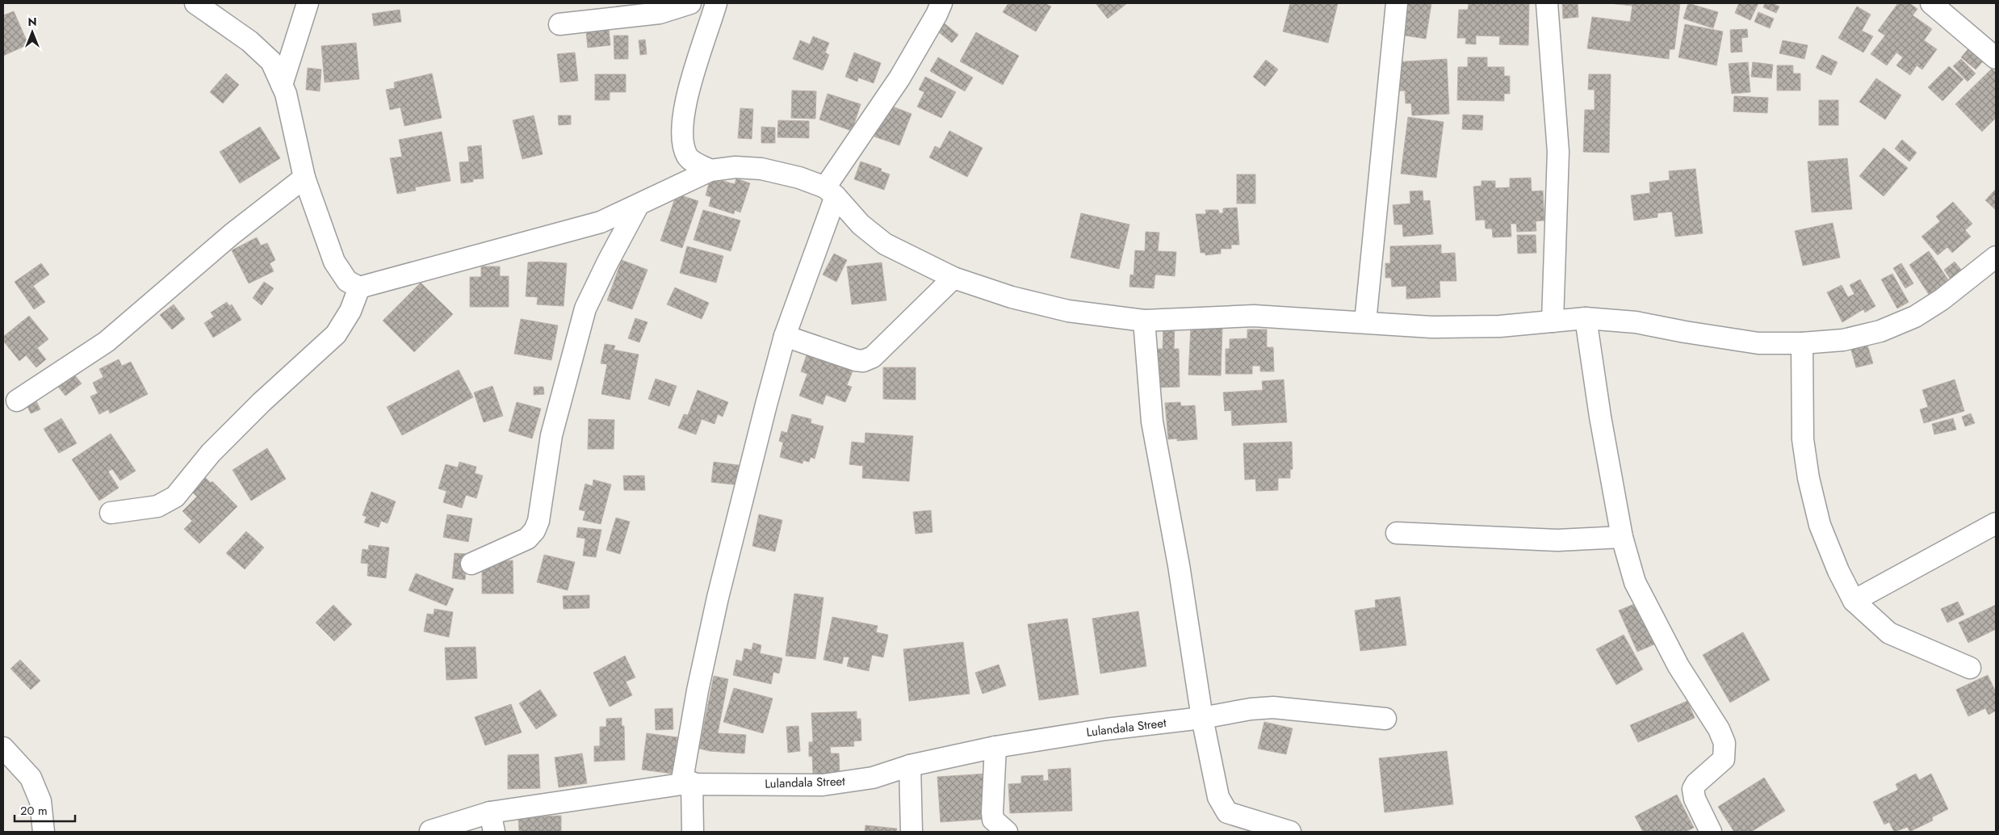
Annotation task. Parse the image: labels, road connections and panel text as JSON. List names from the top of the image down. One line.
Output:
{"streets":{"street":["Lulandala Street"]},"scale_bar":"20 m","north":"top"}
